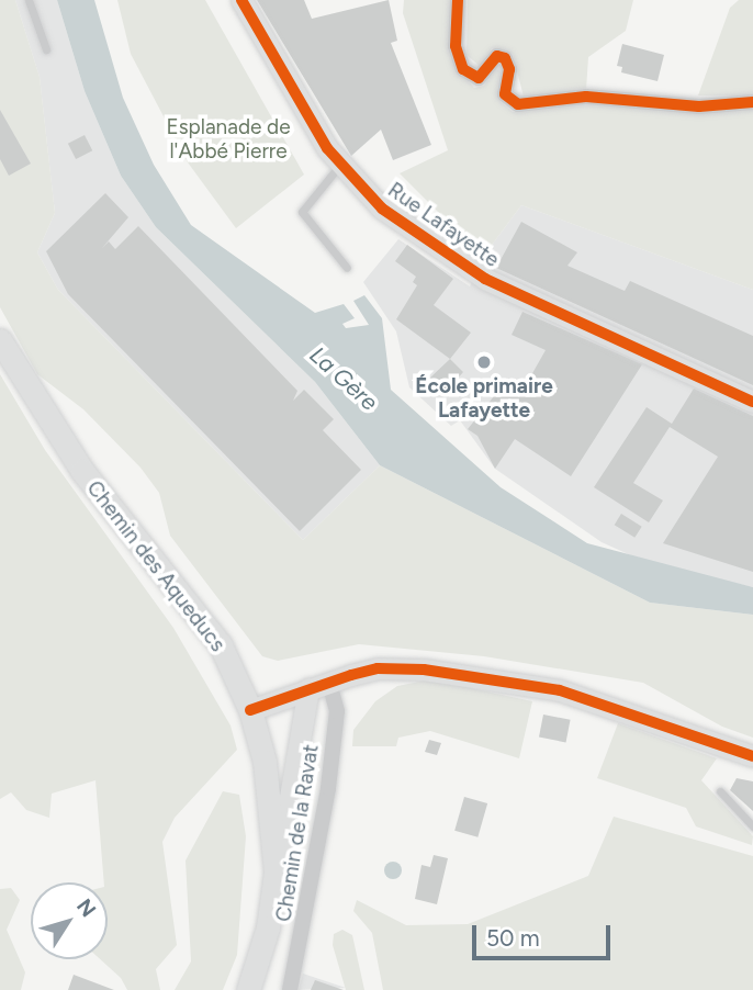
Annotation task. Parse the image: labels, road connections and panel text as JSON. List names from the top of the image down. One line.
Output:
{"streets":{"main road":["Chemin des Aqueducs"],"street":["Rue Lafayette","Chemin de la Ravat"]},"water":["La Gère"],"parks":["Esplanade de l'Abbé Pierre"],"places":["École primaire Lafayette"],"scale_bar":"50 m","north":"top right"}
